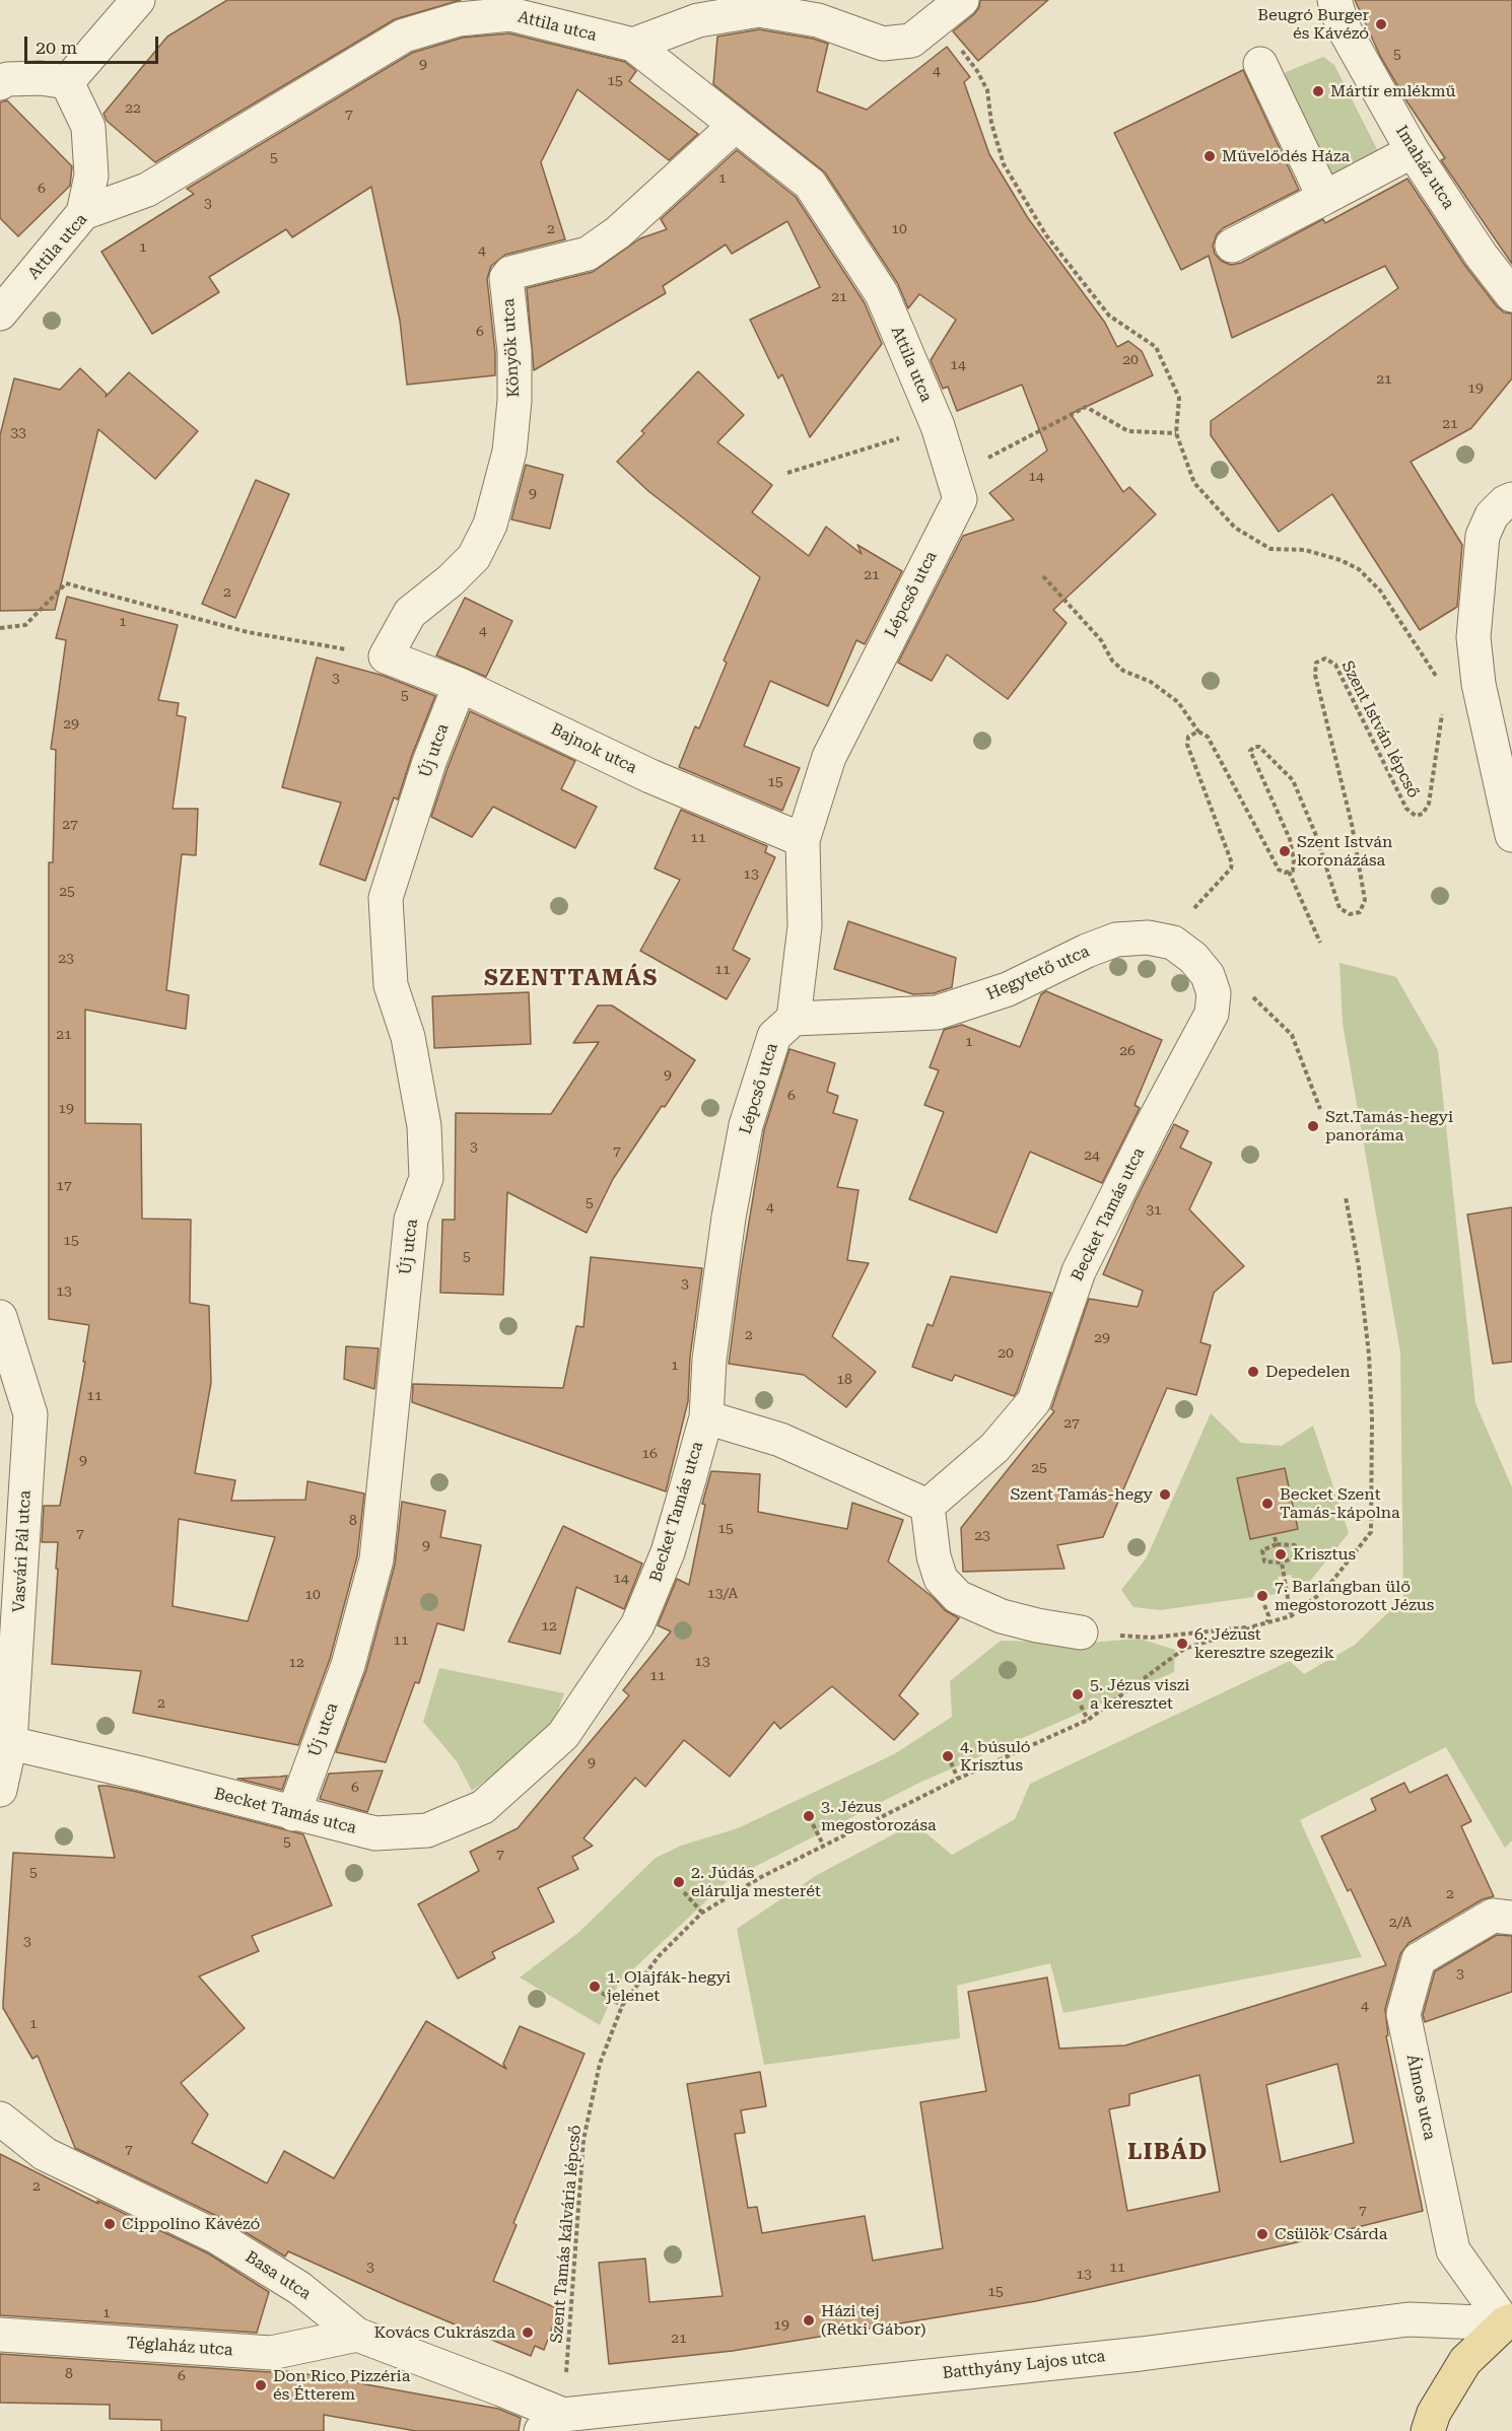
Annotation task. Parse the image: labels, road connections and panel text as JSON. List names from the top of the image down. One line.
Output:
{"streets":{"street":["Attila utca","Imaház utca","Könyök utca","Lépcső utca","Bajnok utca","Új utca","Hegytető utca","Becket Tamás utca","Vasvári Pál utca","Álmos utca","Basa utca","Téglaház utca","Batthyány Lajos utca"],"path":["Szent István lépcső","Szent Tamás kálvária lépcső"]},"crossings":[["Attila utca","Könyök utca"],["Attila utca","Lépcső utca"],["Könyök utca","Bajnok utca"],["Lépcső utca","Bajnok utca"],["Lépcső utca","Hegytető utca"],["Lépcső utca","Becket Tamás utca"],["Bajnok utca","Új utca"],["Új utca","Becket Tamás utca"],["Hegytető utca","Becket Tamás utca"],["Becket Tamás utca","Vasvári Pál utca"],["Álmos utca","Batthyány Lajos utca"],["Szent Tamás kálvária lépcső","Basa utca"],["Szent Tamás kálvária lépcső","Batthyány Lajos utca"],["Basa utca","Téglaház utca"],["Basa utca","Batthyány Lajos utca"]],"districts":["SZENTTAMÁS","LIBÁD"],"places":["Beugró Burger és Kávézó","Mártír emlékmű","Művelődés Háza","Szent István koronázása","Szt.Tamás-hegyi panoráma","Depedelen","Szent Tamás-hegy","Becket Szent Tamás-kápolna","Krisztus","7. Barlangban ülő megostorozott Jézus","6. Jézust keresztre szegezik","5. Jézus viszi a keresztet","4. búsuló Krisztus","3. Jézus megostorozása","2. Júdás elárulja mesterét","1. Olajfák-hegyi jelenet","Cippolino Kávézó","Csülök Csárda","Házi tej (Rétki Gábor)","Kovács Cukrászda","Don Rico Pizzéria és Étterem"],"house_numbers":["5","9","4","15","22","7","5","1","6","3","2","10","1","4","21","6","20","14","21","19","21","33","14","9","21","2","1","4","3","5","29","15","27","11","13","25","23","11","21","1","26","9","6","19","3","7","24","17","5","4","31","15","5","3","13","2","29","20","1","18","11","27","16","9","25","8","15","7","23","9","14","13/A","10","12","11","13","12","11","2","9","6","5","7","5","2","2/A","3","3","4","1","7","2","7","3","11","13","15","1","19","21","8","6"],"scale_bar":"20 m"}
